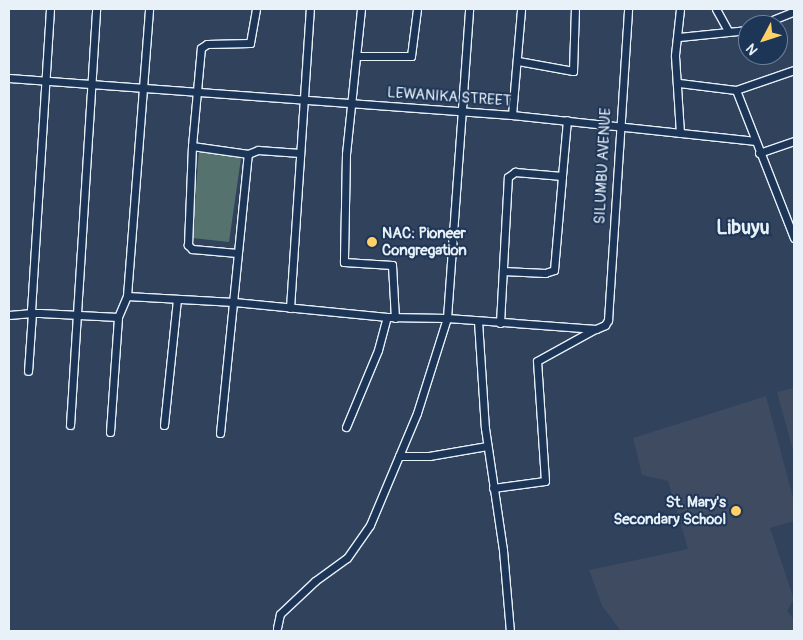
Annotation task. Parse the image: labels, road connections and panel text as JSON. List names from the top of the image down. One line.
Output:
{"streets":{"street":["LEWANIKA STREET","SILUMBU AVENUE"]},"crossings":[["LEWANIKA STREET","SILUMBU AVENUE"]],"districts":["Libuyu"],"places":["NAC: Pioneer Congregation","St. Mary's Secondary School"],"north":"bottom left"}
